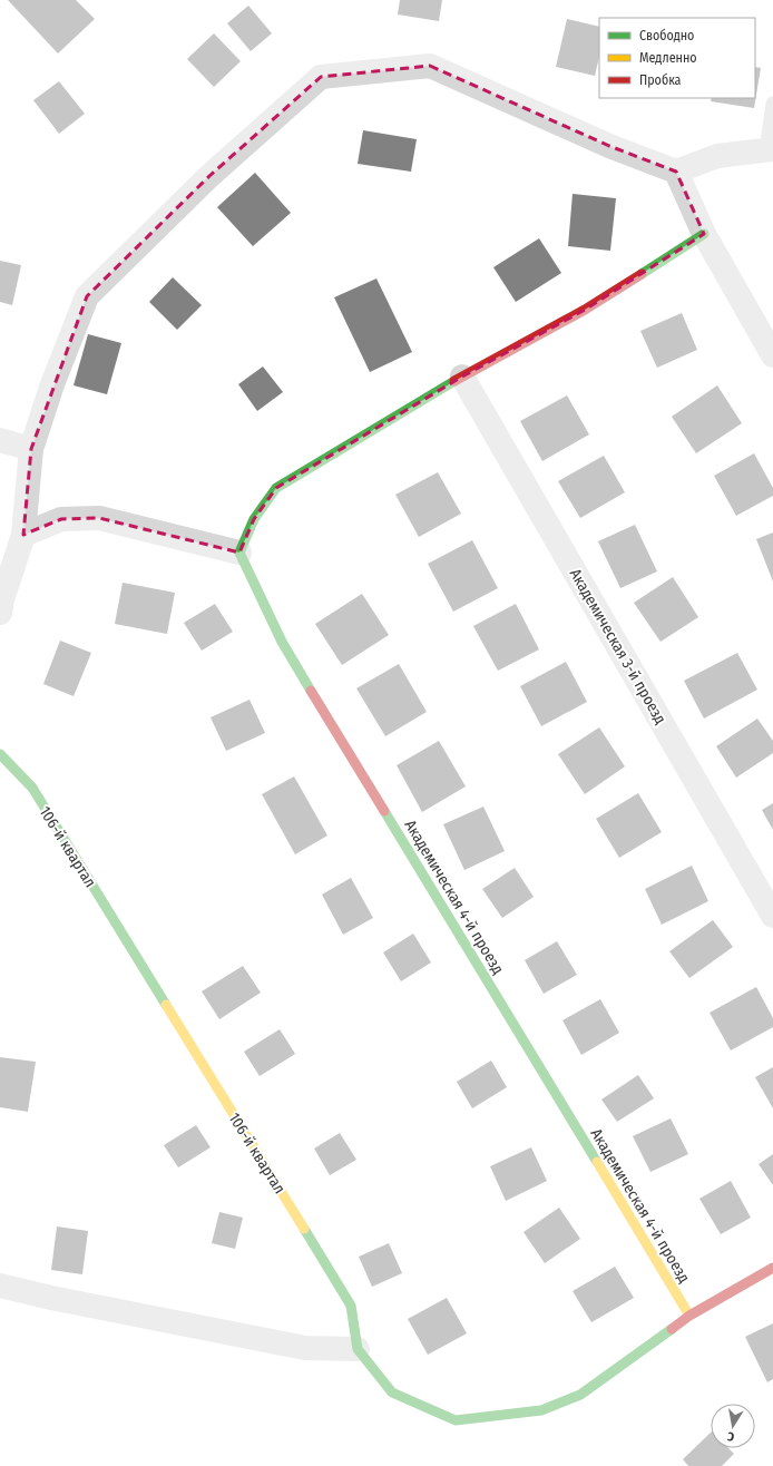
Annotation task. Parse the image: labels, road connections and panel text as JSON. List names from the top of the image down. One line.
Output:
{"streets":{"street":["Академическая 3-й проезд","106-й квартал","Академическая 4-й проезд"]},"crossings":[["106-й квартал","Академическая 4-й проезд"]],"legend":["Свободно","Медленно","Пробка"],"north":"bottom"}
